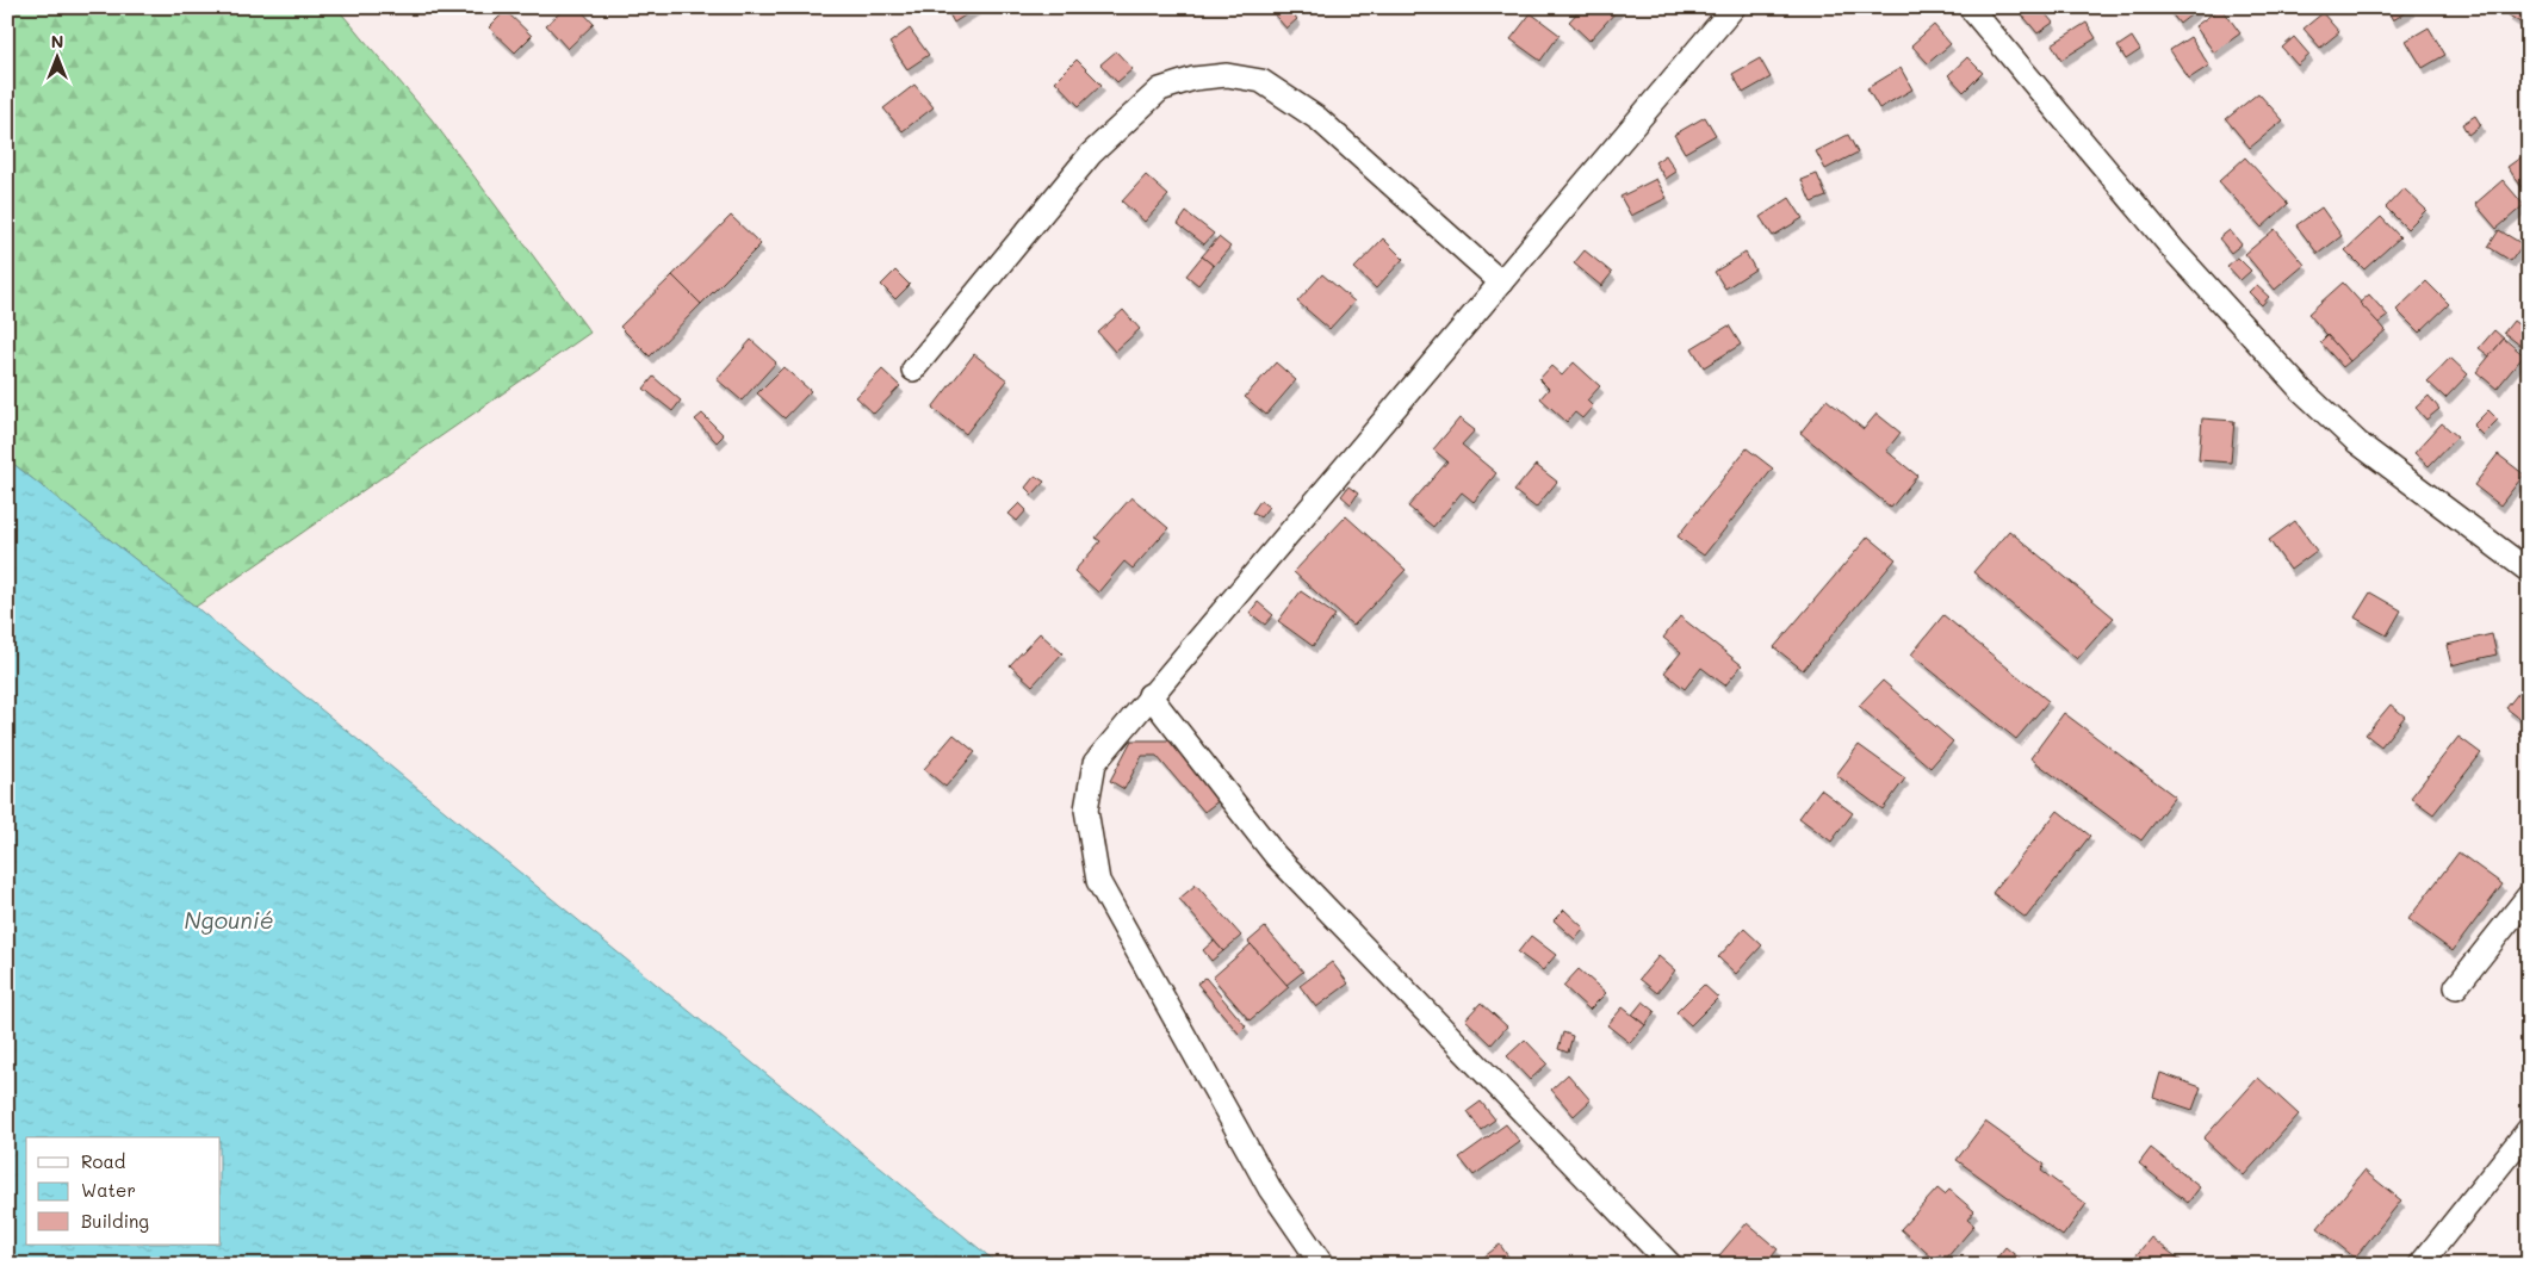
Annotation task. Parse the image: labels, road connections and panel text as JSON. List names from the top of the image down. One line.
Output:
{"water":["Ngounié"],"legend":["Road","Water","Building"],"north":"top"}
